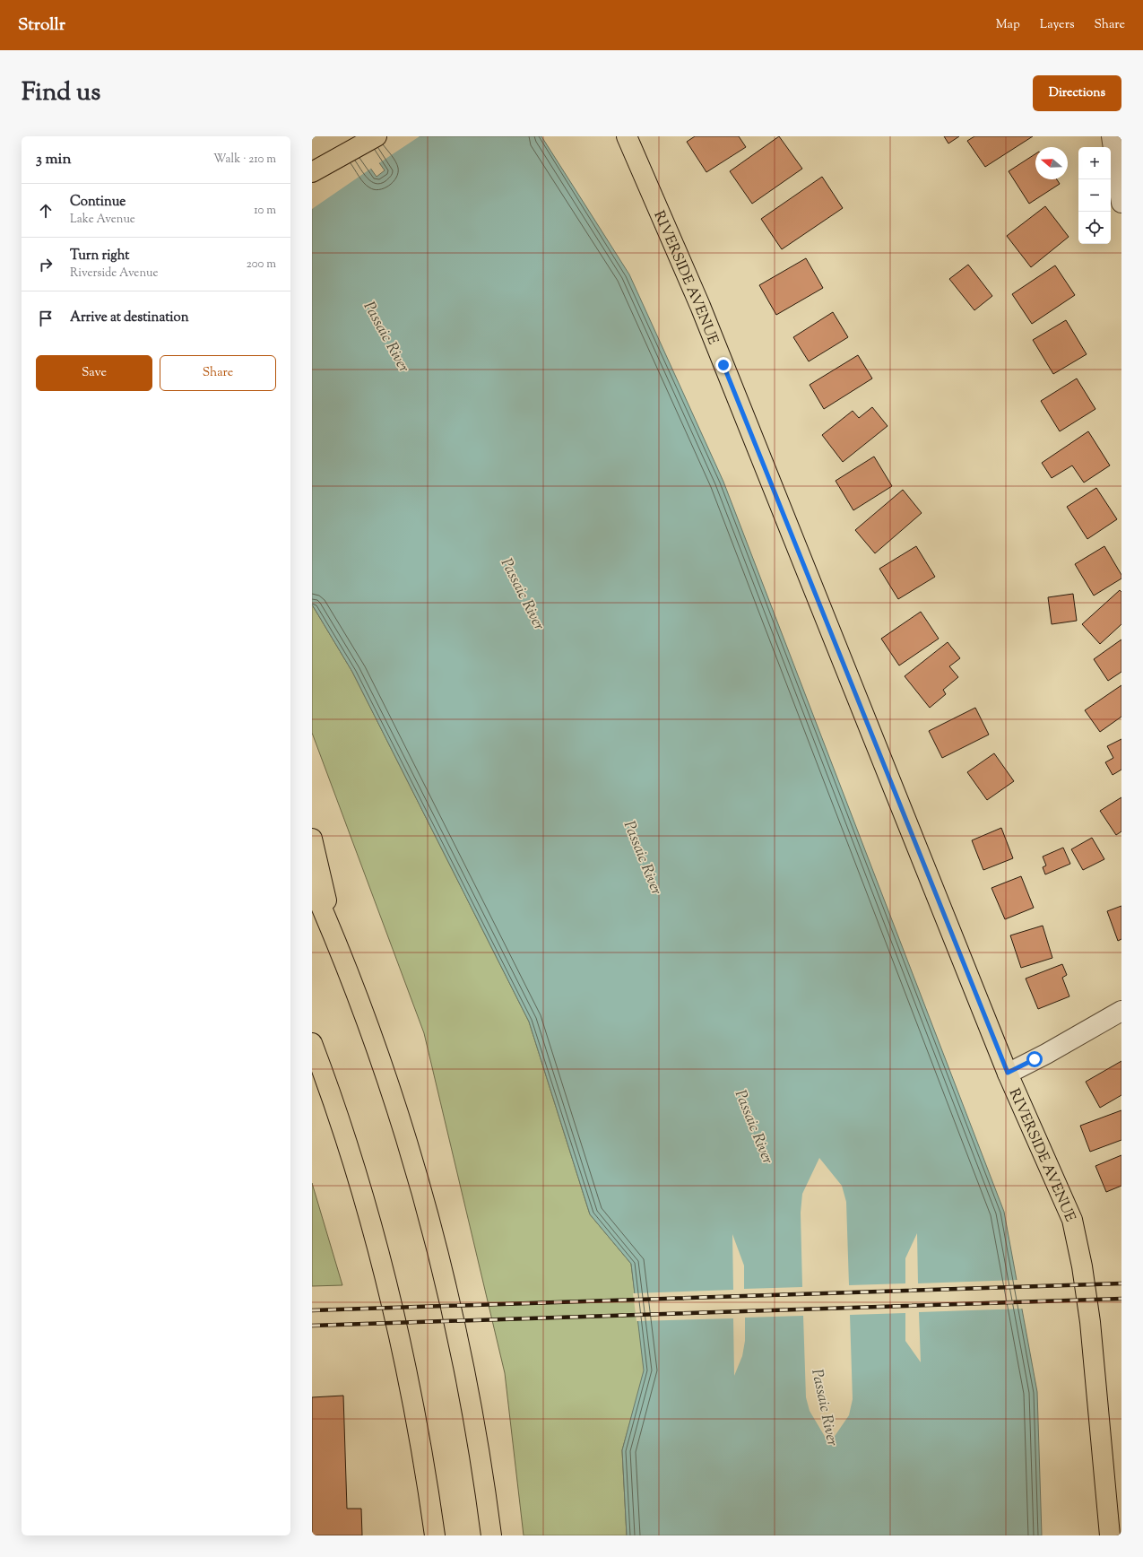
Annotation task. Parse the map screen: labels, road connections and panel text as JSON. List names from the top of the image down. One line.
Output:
{"streets":{"main road":["RIVERSIDE AVENUE"]},"water":["Passaic River"],"north":"left","page":{"header":"Strollr","nav":["Map","Layers","Share"],"title":"Find us","buttons":["Directions",["Save","Share"]],"heading":["3 min","Walk · 210 m"],"map_buttons":["+","−"],"list":[["Continue","Lake Avenue","10 m"],["Turn right","Riverside Avenue","200 m"],"Arrive at destination"]}}
